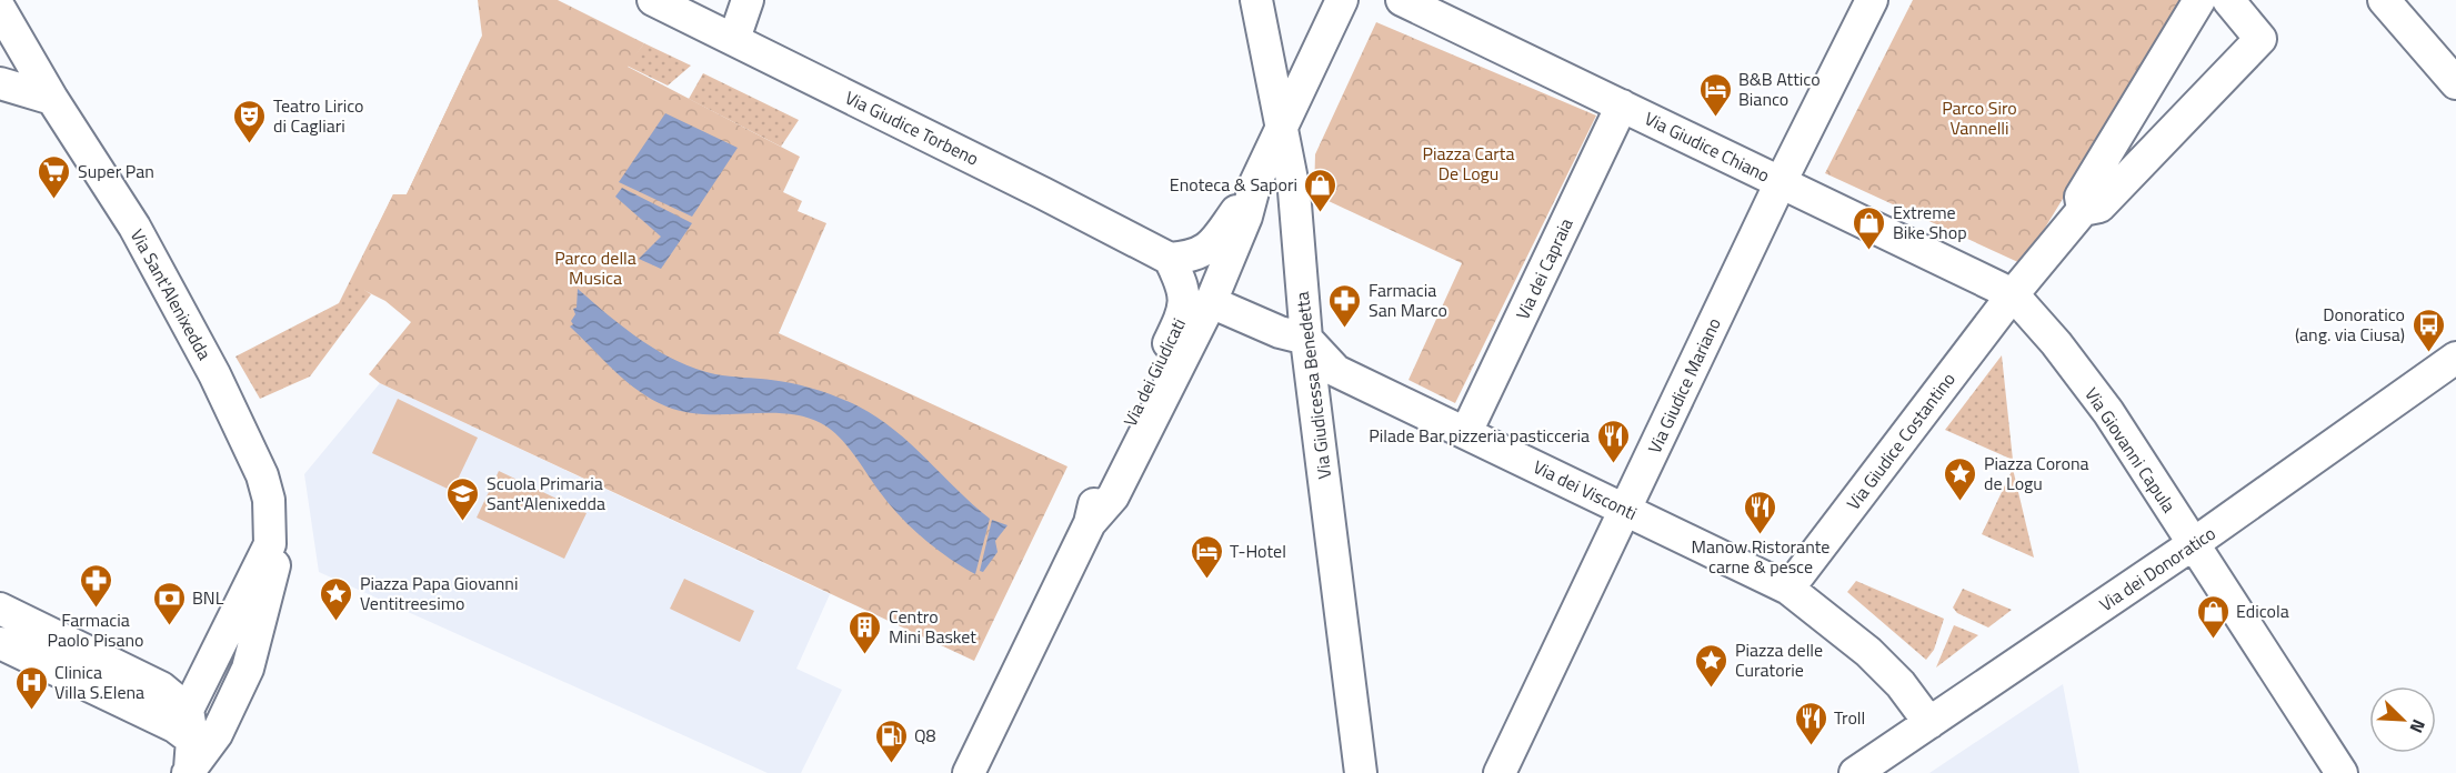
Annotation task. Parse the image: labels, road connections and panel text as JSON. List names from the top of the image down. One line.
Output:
{"streets":{"street":["Via Giudice Torbeno","Via Giudice Chiano","Via dei Capraia","Via Sant'Alenixedda","Via dei Giudicati","Via Giudicessa Benedetta","Via Giudice Mariano","Via Giudice Costantino","Via Giovanni Capula","Via dei Visconti","Via dei Donoratico"]},"crossings":[["Via Giudice Torbeno","Via dei Giudicati"],["Via Giudice Chiano","Via dei Capraia"],["Via Giudice Chiano","Via Giudice Mariano"],["Via Giudice Chiano","Via Giudice Costantino"],["Via Giudice Chiano","Via Giovanni Capula"],["Via dei Capraia","Via dei Visconti"],["Via dei Giudicati","Via Giudicessa Benedetta"],["Via Giudicessa Benedetta","Via dei Visconti"],["Via Giudice Mariano","Via dei Visconti"],["Via Giudice Costantino","Via Giovanni Capula"],["Via Giudice Costantino","Via dei Visconti"],["Via Giovanni Capula","Via dei Donoratico"],["Via dei Visconti","Via dei Donoratico"]],"parks":["Parco Siro Vannelli","Piazza Carta De Logu","Parco della Musica"],"places":{"hotel":["B&B Attico Bianco","T-Hotel"],"theatre":["Teatro Lirico di Cagliari"],"supermarket":["Super Pan"],"shop":["Enoteca & Sapori","Extreme Bike Shop","Edicola"],"pharmacy":["Farmacia San Marco","Farmacia Paolo Pisano"],"bus stop":["Donoratico (ang. via Ciusa)"],"restaurant":["Pilade Bar pizzeria pasticceria","Manow Ristorante carne & pesce","Troll"],"place":["Piazza Corona de Logu","Piazza Papa Giovanni Ventitreesimo","Piazza delle Curatorie"],"school or university":["Scuola Primaria Sant'Alenixedda"],"bank":["BNL"],"building":["Centro Mini Basket"],"hospital":["Clinica Villa S.Elena"],"fuel station":["Q8"]},"north":"bottom right"}
